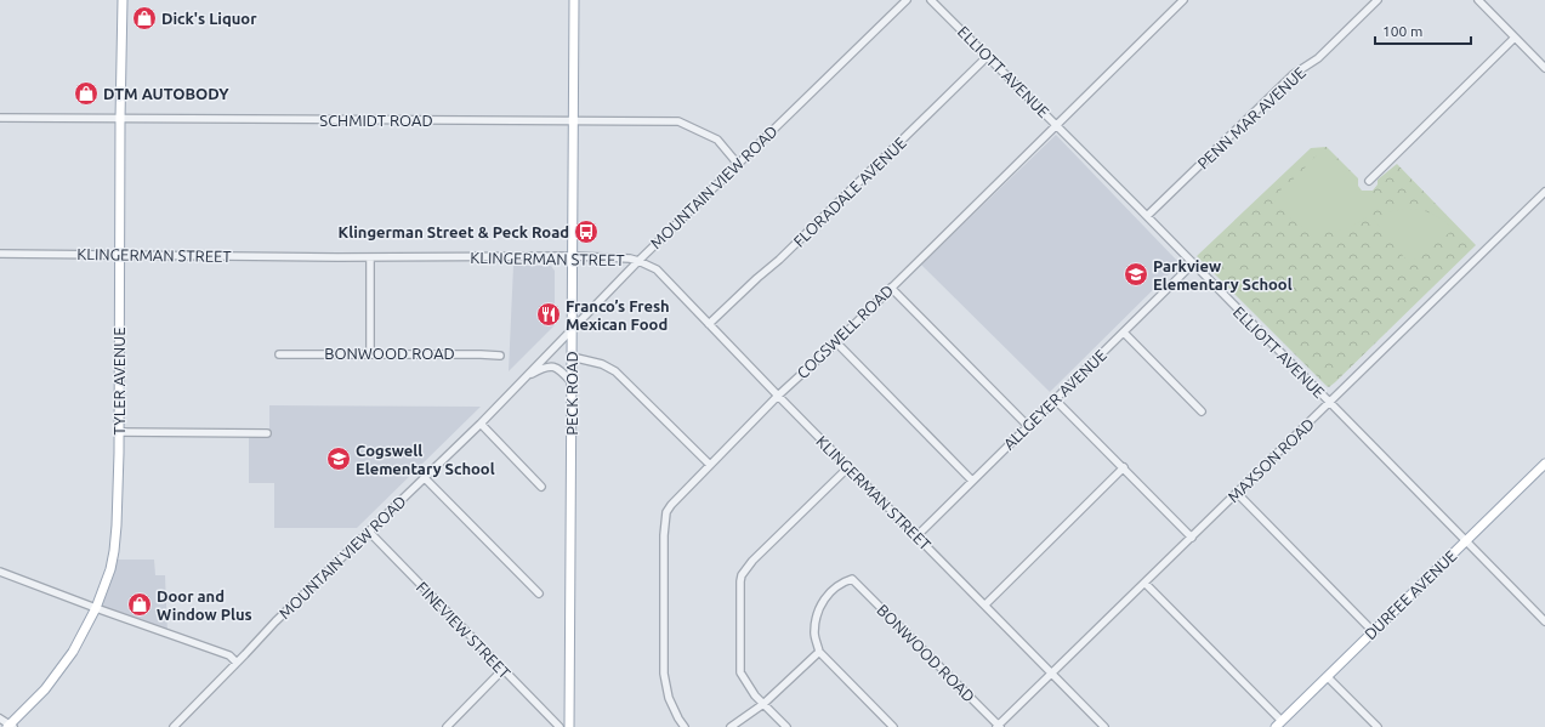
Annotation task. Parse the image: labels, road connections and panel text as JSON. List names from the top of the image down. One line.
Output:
{"streets":{"main road":["TYLER AVENUE","PECK ROAD","DURFEE AVENUE"],"street":["ELLIOTT AVENUE","PENN MAR AVENUE","SCHMIDT ROAD","MOUNTAIN VIEW ROAD","FLORADALE AVENUE","KLINGERMAN STREET","COGSWELL ROAD","BONWOOD ROAD","ALLGEYER AVENUE","MAXSON ROAD","FINEVIEW STREET"]},"crossings":[["ELLIOTT AVENUE","PENN MAR AVENUE"],["ELLIOTT AVENUE","FLORADALE AVENUE"],["ELLIOTT AVENUE","COGSWELL ROAD"],["ELLIOTT AVENUE","ALLGEYER AVENUE"],["ELLIOTT AVENUE","MAXSON ROAD"],["ELLIOTT AVENUE","DURFEE AVENUE"],["SCHMIDT ROAD","MOUNTAIN VIEW ROAD"],["SCHMIDT ROAD","TYLER AVENUE"],["SCHMIDT ROAD","PECK ROAD"],["MOUNTAIN VIEW ROAD","KLINGERMAN STREET"],["MOUNTAIN VIEW ROAD","PECK ROAD"],["MOUNTAIN VIEW ROAD","FINEVIEW STREET"],["FLORADALE AVENUE","KLINGERMAN STREET"],["KLINGERMAN STREET","COGSWELL ROAD"],["KLINGERMAN STREET","TYLER AVENUE"],["KLINGERMAN STREET","PECK ROAD"],["KLINGERMAN STREET","ALLGEYER AVENUE"],["KLINGERMAN STREET","MAXSON ROAD"],["BONWOOD ROAD","MAXSON ROAD"]],"places":{"shop":["Dick's Liquor","DTM AUTOBODY","Door and Window Plus"],"bus stop":["Klingerman Street & Peck Road"],"school or university":["Parkview Elementary School","Cogswell Elementary School"],"restaurant":["Franco’s Fresh Mexican Food"]},"scale_bar":"100 m"}
